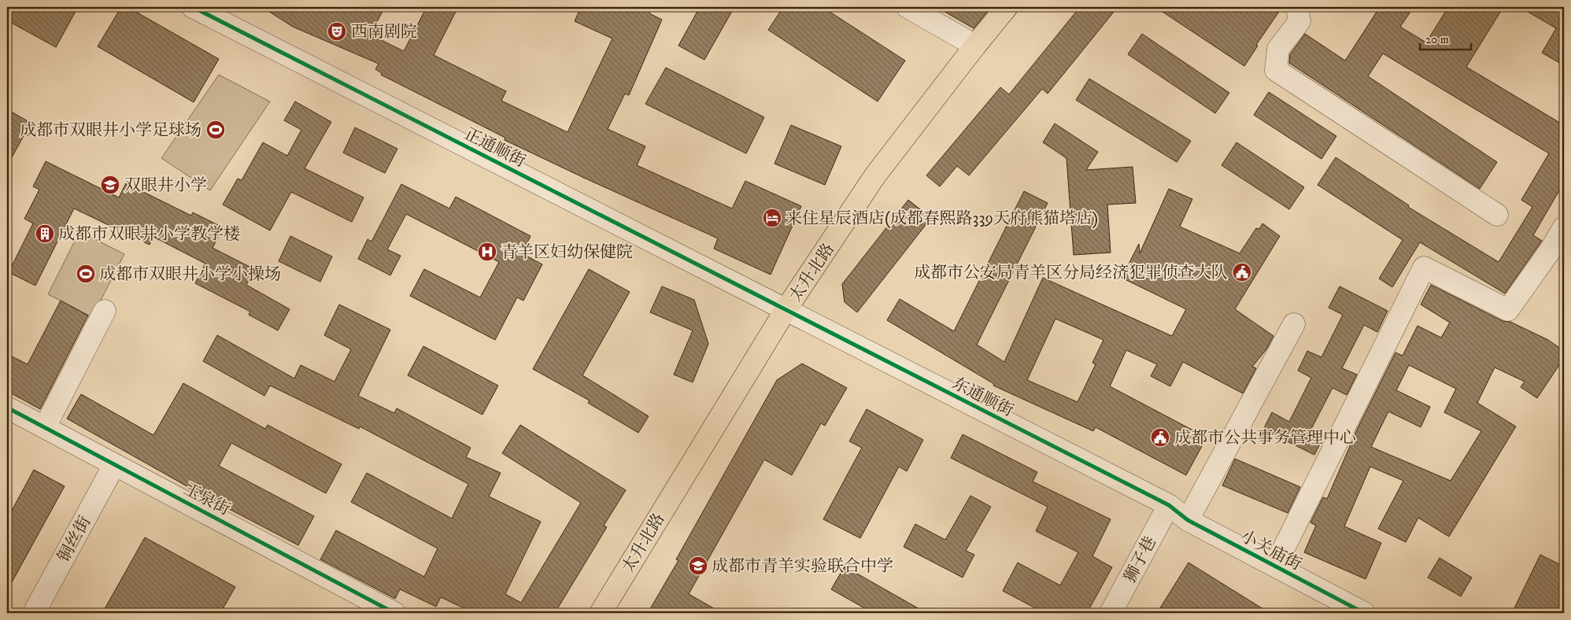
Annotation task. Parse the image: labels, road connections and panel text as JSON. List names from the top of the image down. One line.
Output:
{"streets":{"main road":["太升北路"],"street":["正通顺街","东通顺街","玉泉街","铜丝街","小关庙街","狮子巷"]},"crossings":[["正通顺街","太升北路"],["正通顺街","东通顺街"],["太升北路","东通顺街"],["东通顺街","小关庙街"],["东通顺街","狮子巷"],["玉泉街","铜丝街"],["小关庙街","狮子巷"]],"places":{"theatre":["西南剧院"],"sports":["成都市双眼井小学足球场","成都市双眼井小学小操场"],"school or university":["双眼井小学","成都市青羊实验联合中学"],"hotel":["来住星辰酒店(成都春熙路339天府熊猫塔店)"],"building":["成都市双眼井小学教学楼"],"hospital":["青羊区妇幼保健院"],"public building":["成都市公安局青羊区分局经济犯罪侦查大队","成都市公共事务管理中心"]},"scale_bar":"20 m"}
